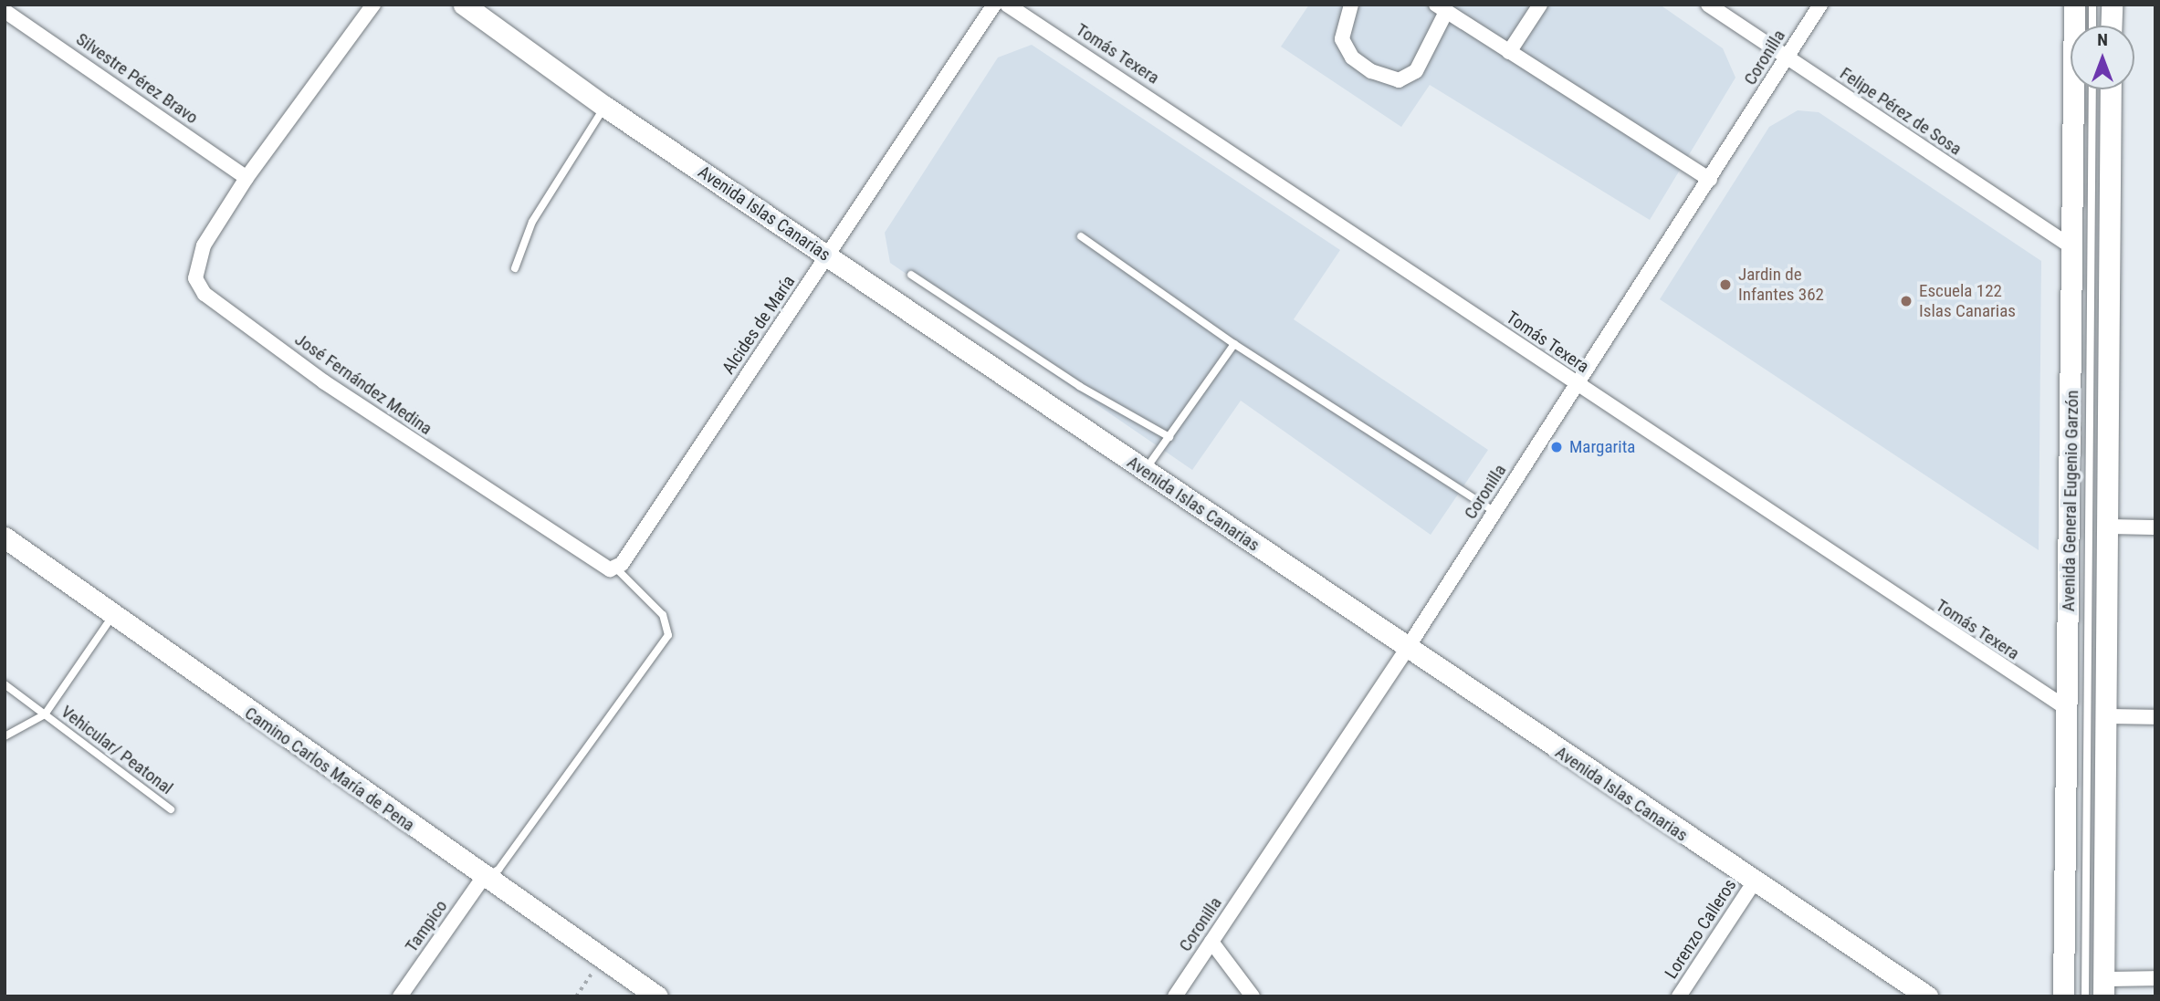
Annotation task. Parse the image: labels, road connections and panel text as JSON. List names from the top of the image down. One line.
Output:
{"streets":{"street":["Tomás Texera","Coronilla","Silvestre Pérez Bravo","Felipe Pérez de Sosa","Avenida Islas Canarias","Alcides de María","José Fernández Medina","Avenida General Eugenio Garzón","Camino Carlos María de Pena","Tampico","Lorenzo Calleros"],"lane":["Vehicular/ Peatonal"]},"crossings":[["Tomás Texera","Coronilla"],["Tomás Texera","Avenida General Eugenio Garzón"],["Coronilla","Felipe Pérez de Sosa"],["Coronilla","Avenida Islas Canarias"],["Silvestre Pérez Bravo","José Fernández Medina"],["Felipe Pérez de Sosa","Avenida General Eugenio Garzón"],["Avenida Islas Canarias","Alcides de María"],["Avenida Islas Canarias","Lorenzo Calleros"],["Alcides de María","José Fernández Medina"],["Vehicular/ Peatonal","Camino Carlos María de Pena"],["Camino Carlos María de Pena","Tampico"]],"places":["Jardin de Infantes 362","Escuela 122 Islas Canarias","Margarita"],"north":"top"}
